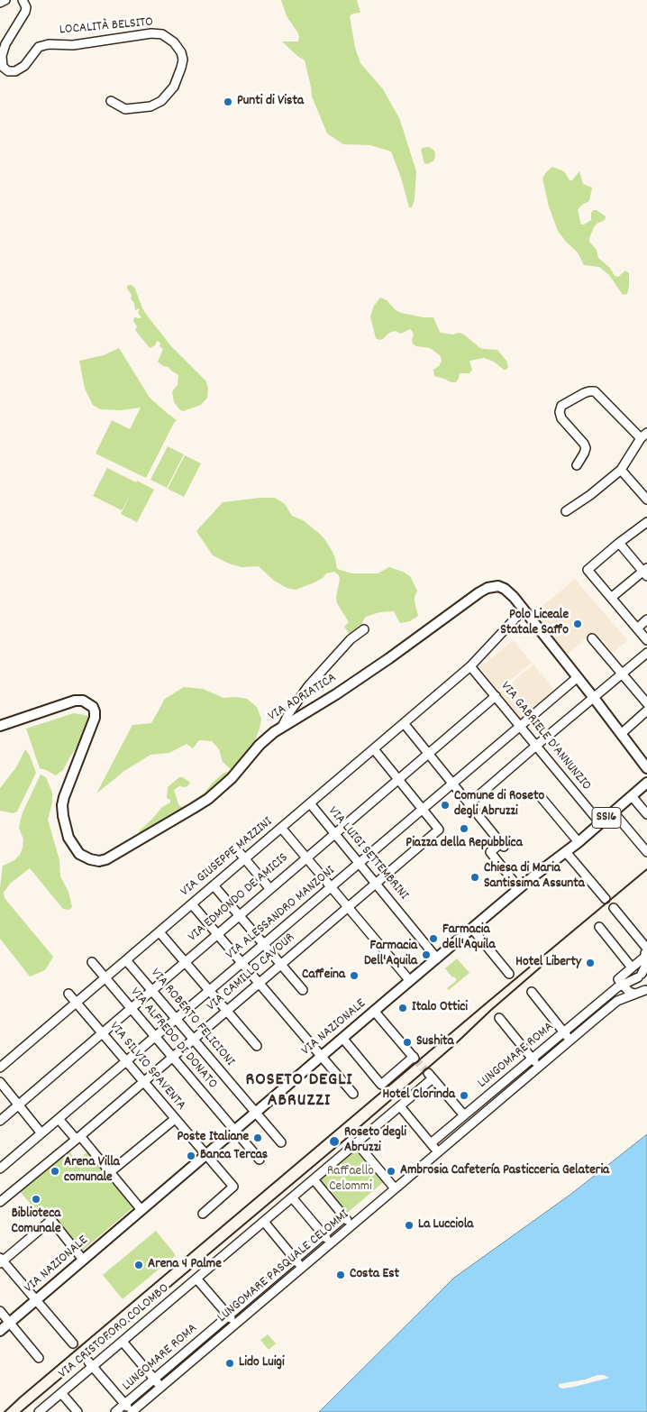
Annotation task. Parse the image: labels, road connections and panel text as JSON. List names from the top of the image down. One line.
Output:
{"streets":{"main road":["VIA ADRIATICA","SS16","VIA NAZIONALE"],"street":["LOCALITÀ BELSITO","VIA GABRIELE D'ANNUNZIO","VIA LUIGI SETTEMBRINI","VIA GIUSEPPE MAZZINI","VIA EDMONDO DE AMICIS","VIA ALESSANDRO MANZONI","VIA CAMILLO CAVOUR","VIA ROBERTO FELICIONI","VIA ALFREDO DI DONATO","LUNGOMARE ROMA","VIA SILVIO SPAVENTA","LUNGOMARE PASQUALE CELOMMI","VIA CRISTOFORO COLOMBO"]},"crossings":[["VIA ADRIATICA","VIA GIUSEPPE MAZZINI"],["VIA ADRIATICA","VIA ALESSANDRO MANZONI"],["VIA GABRIELE D'ANNUNZIO","VIA GIUSEPPE MAZZINI"],["VIA GABRIELE D'ANNUNZIO","VIA EDMONDO DE AMICIS"],["VIA GABRIELE D'ANNUNZIO","VIA ALESSANDRO MANZONI"],["VIA GABRIELE D'ANNUNZIO","VIA NAZIONALE"],["VIA LUIGI SETTEMBRINI","VIA GIUSEPPE MAZZINI"],["VIA LUIGI SETTEMBRINI","VIA EDMONDO DE AMICIS"],["VIA LUIGI SETTEMBRINI","VIA ALESSANDRO MANZONI"],["VIA LUIGI SETTEMBRINI","VIA CAMILLO CAVOUR"],["VIA LUIGI SETTEMBRINI","VIA NAZIONALE"],["VIA GIUSEPPE MAZZINI","VIA ROBERTO FELICIONI"],["VIA GIUSEPPE MAZZINI","VIA ALFREDO DI DONATO"],["VIA GIUSEPPE MAZZINI","VIA SILVIO SPAVENTA"],["VIA EDMONDO DE AMICIS","VIA ROBERTO FELICIONI"],["VIA EDMONDO DE AMICIS","VIA ALFREDO DI DONATO"],["VIA EDMONDO DE AMICIS","VIA SILVIO SPAVENTA"],["VIA ALESSANDRO MANZONI","VIA CAMILLO CAVOUR"],["VIA ALESSANDRO MANZONI","VIA ROBERTO FELICIONI"],["VIA ALESSANDRO MANZONI","VIA ALFREDO DI DONATO"],["VIA ALESSANDRO MANZONI","VIA SILVIO SPAVENTA"],["VIA CAMILLO CAVOUR","VIA ROBERTO FELICIONI"],["VIA CAMILLO CAVOUR","VIA ALFREDO DI DONATO"],["VIA CAMILLO CAVOUR","VIA SILVIO SPAVENTA"],["VIA ROBERTO FELICIONI","VIA NAZIONALE"],["VIA NAZIONALE","VIA ALFREDO DI DONATO"],["VIA NAZIONALE","VIA SILVIO SPAVENTA"],["LUNGOMARE ROMA","LUNGOMARE PASQUALE CELOMMI"],["LUNGOMARE ROMA","VIA CRISTOFORO COLOMBO"]],"districts":["ROSETO DEGLI ABRUZZI"],"parks":["Raffaello Celommi"],"places":["Punti di Vista","Polo Liceale Statale Saffo","Comune di Roseto degli Abruzzi","Piazza della Repubblica","Chiesa di Maria Santissima Assunta","Farmacia dell'Aquila","Farmacia Dell'Aquila","Hotel Liberty","Caffeina","Italo Ottici","Sushita","Hotel Clorinda","Poste Italiane","Roseto degli Abruzzi","Banca Tercas","Arena Villa comunale","Ambrosia Cafetería Pasticceria Gelateria","Biblioteca Comunale","La Lucciola","Arena 4 Palme","Costa Est","Lido Luigi"]}
